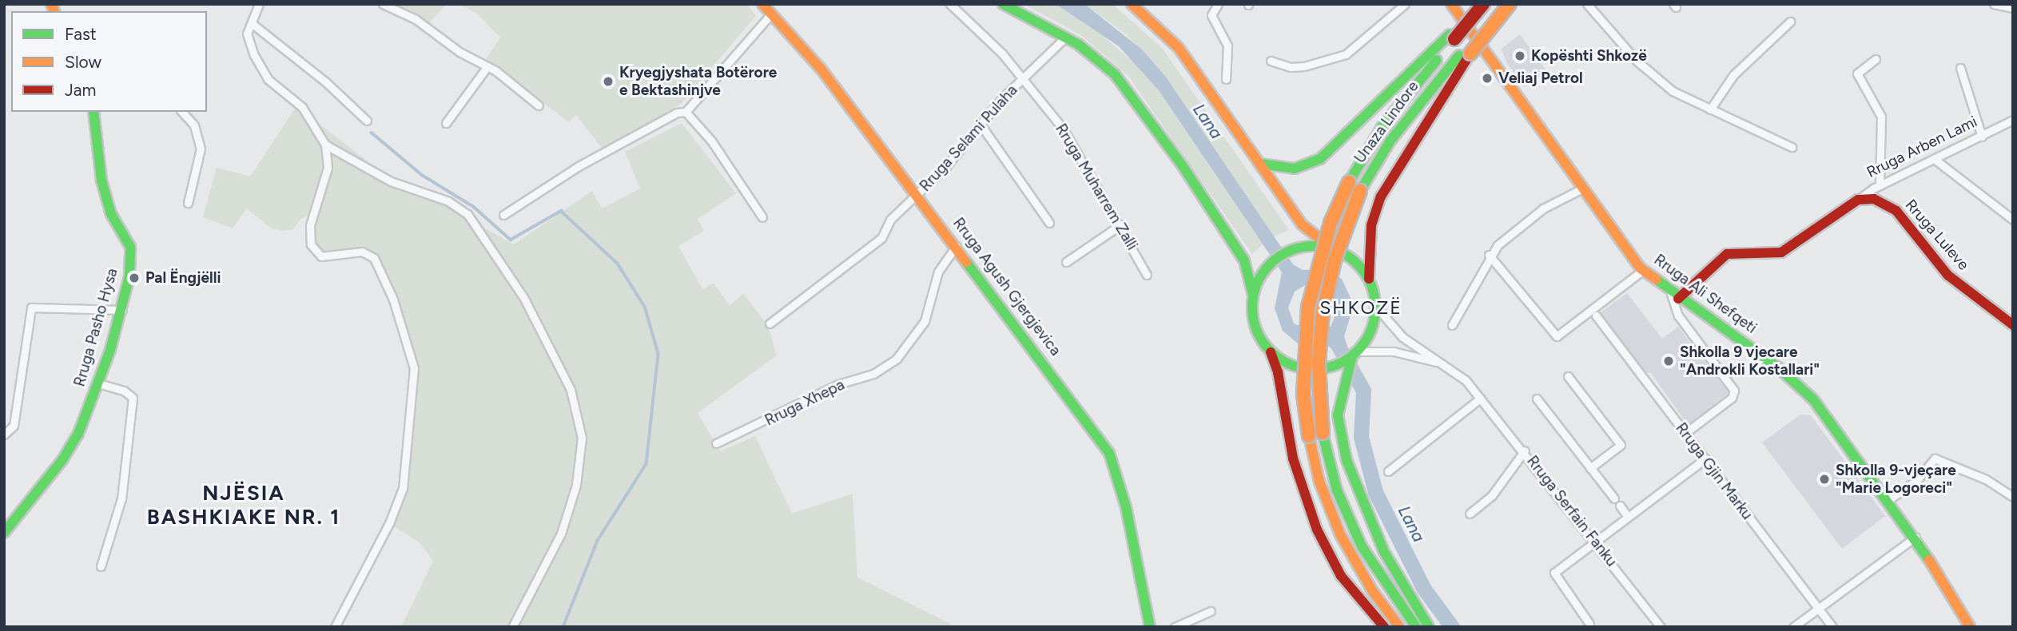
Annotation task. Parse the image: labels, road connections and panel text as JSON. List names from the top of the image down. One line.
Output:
{"streets":{"main road":["Unaza Lindore","Rruga Arben Lami","Rruga Luleve","Rruga Agush Gjergjevica","Rruga Ali Shefqeti","Rruga Pasho Hysa"],"street":["Rruga Selami Pulaha","Rruga Muharrem Zalli","Rruga Xhepa","Rruga Gjin Marku","Rruga Serfain Fanku"]},"crossings":[["Rruga Selami Pulaha","Rruga Muharrem Zalli"],["Rruga Selami Pulaha","Rruga Agush Gjergjevica"],["Rruga Arben Lami","Rruga Luleve"],["Rruga Arben Lami","Rruga Ali Shefqeti"],["Rruga Agush Gjergjevica","Rruga Xhepa"]],"districts":["SHKOZË","NJËSIA BASHKIAKE NR. 1"],"water":["Lana"],"places":["Kopështi Shkozë","Veliaj Petrol","Kryegjyshata Botërore e Bektashinjve","Pal Ëngjëlli","Shkolla 9 vjecare \"Androkli Kostallari\"","Shkolla 9-vjeçare \"Marie Logoreci\""],"legend":["Fast","Slow","Jam"]}
